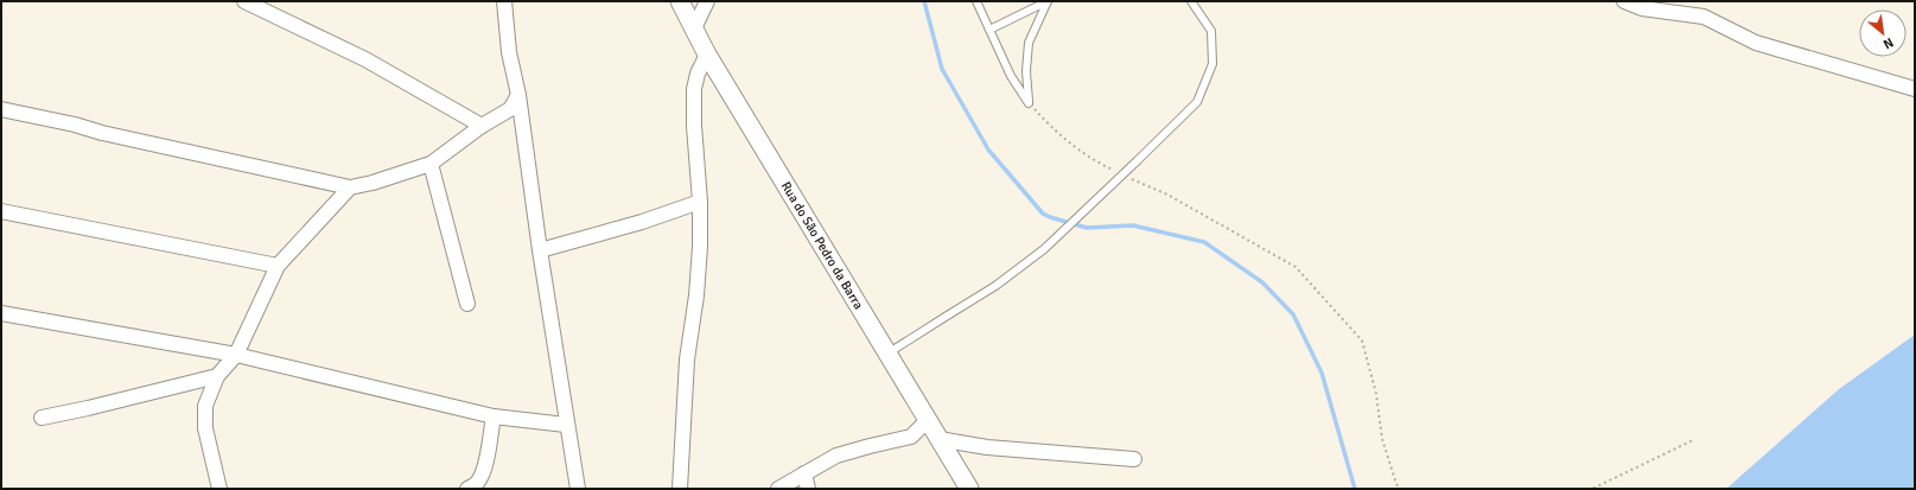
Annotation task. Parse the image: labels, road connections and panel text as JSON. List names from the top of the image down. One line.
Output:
{"streets":{"street":["Rua do São Pedro da Barra"]},"north":"bottom right"}
